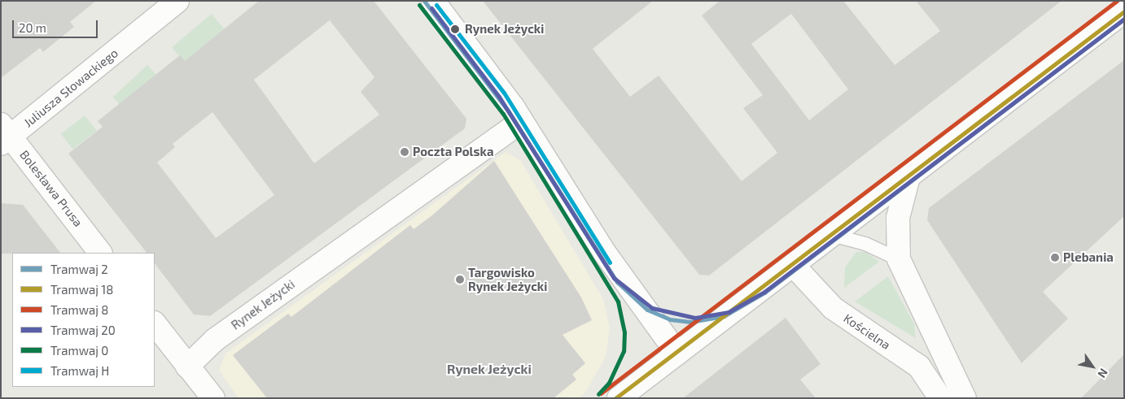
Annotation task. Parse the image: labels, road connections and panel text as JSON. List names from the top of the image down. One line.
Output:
{"streets":{"street":["Juliusza Słowackiego","Bolesława Prusa","Rynek Jeżycki","Kościelna"]},"crossings":[["Juliusza Słowackiego","Bolesława Prusa"]],"districts":["Rynek Jeżycki"],"places":["Rynek Jeżycki","Poczta Polska","Plebania","Targowisko Rynek Jeżycki"],"lines":["tram line 2","tram line 8","tram line 0","tram line H","tram line 20","tram line 18"],"legend":["Tramwaj 2","Tramwaj 18","Tramwaj 8","Tramwaj 20","Tramwaj 0","Tramwaj H"],"scale_bar":"20 m","north":"bottom right"}
